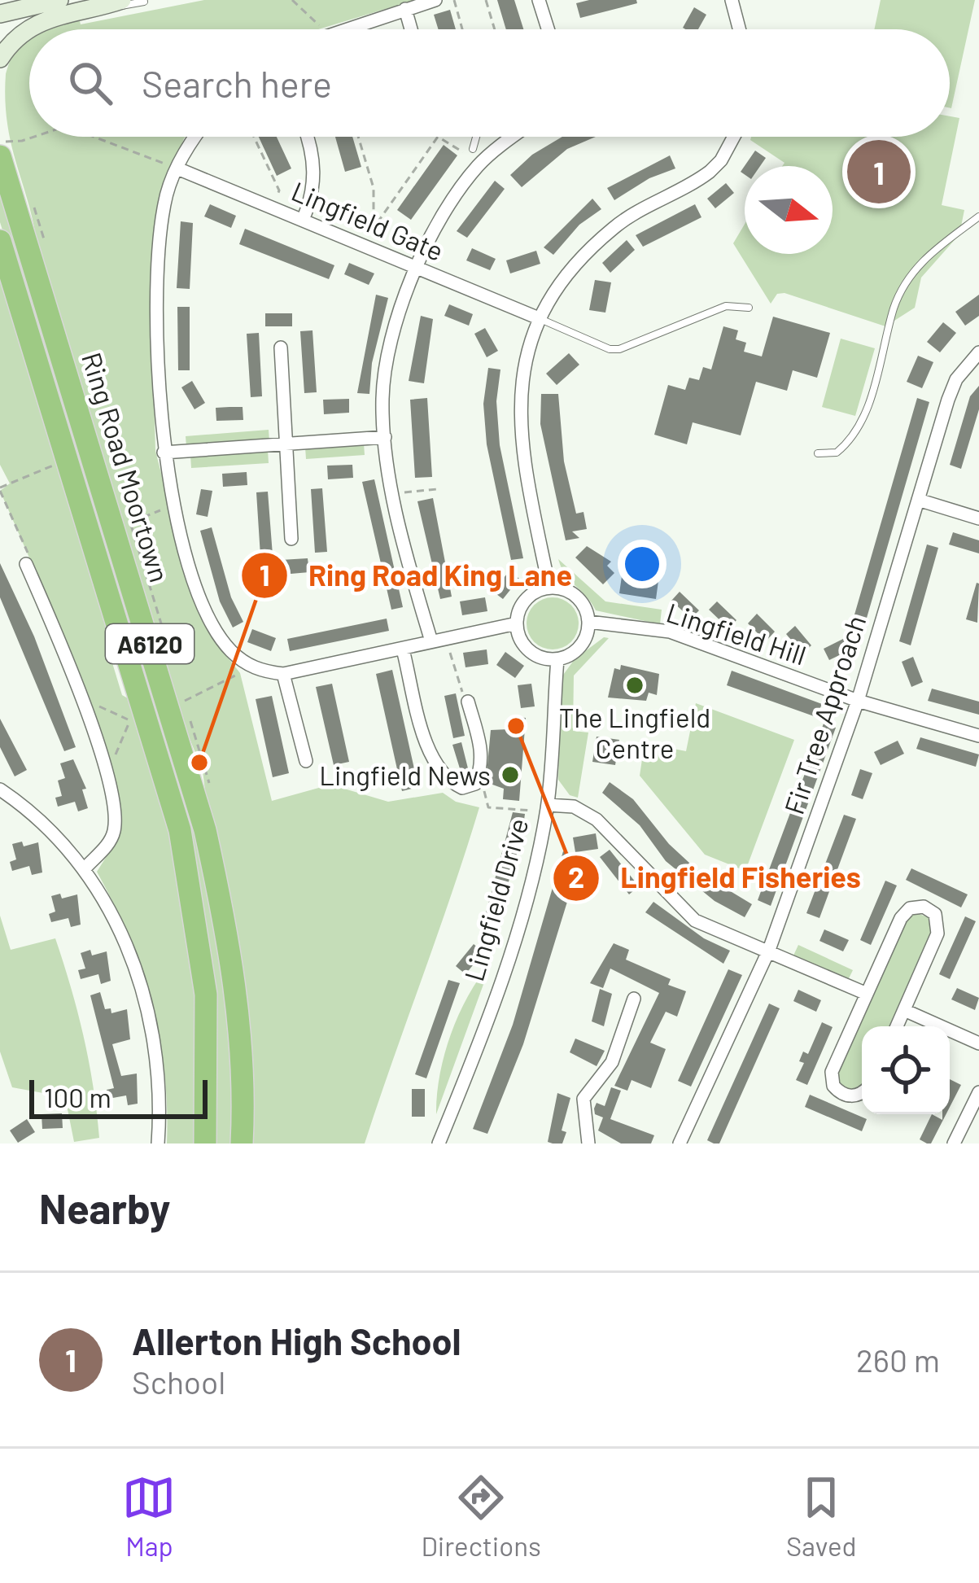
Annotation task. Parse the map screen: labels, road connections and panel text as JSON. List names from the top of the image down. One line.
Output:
{"streets":{"highway":["Ring Road Moortown","A6120"],"street":["Lingfield Gate","Lingfield Hill","Fir Tree Approach","Lingfield Drive"]},"crossings":[["Lingfield Hill","Fir Tree Approach"],["Lingfield Hill","Lingfield Drive"]],"places":["The Lingfield Centre","Lingfield Fisheries","Ring Road King Lane","Lingfield News"],"scale_bar":"100 m","north":"right","page":{"search":"Search here","pins":"1","scale":"100 m","heading":"Nearby","list":[{"mark":"1","name":"Allerton High School","note":"School","value":"260 m"}],"nav":["Map","Directions","Saved"]}}
